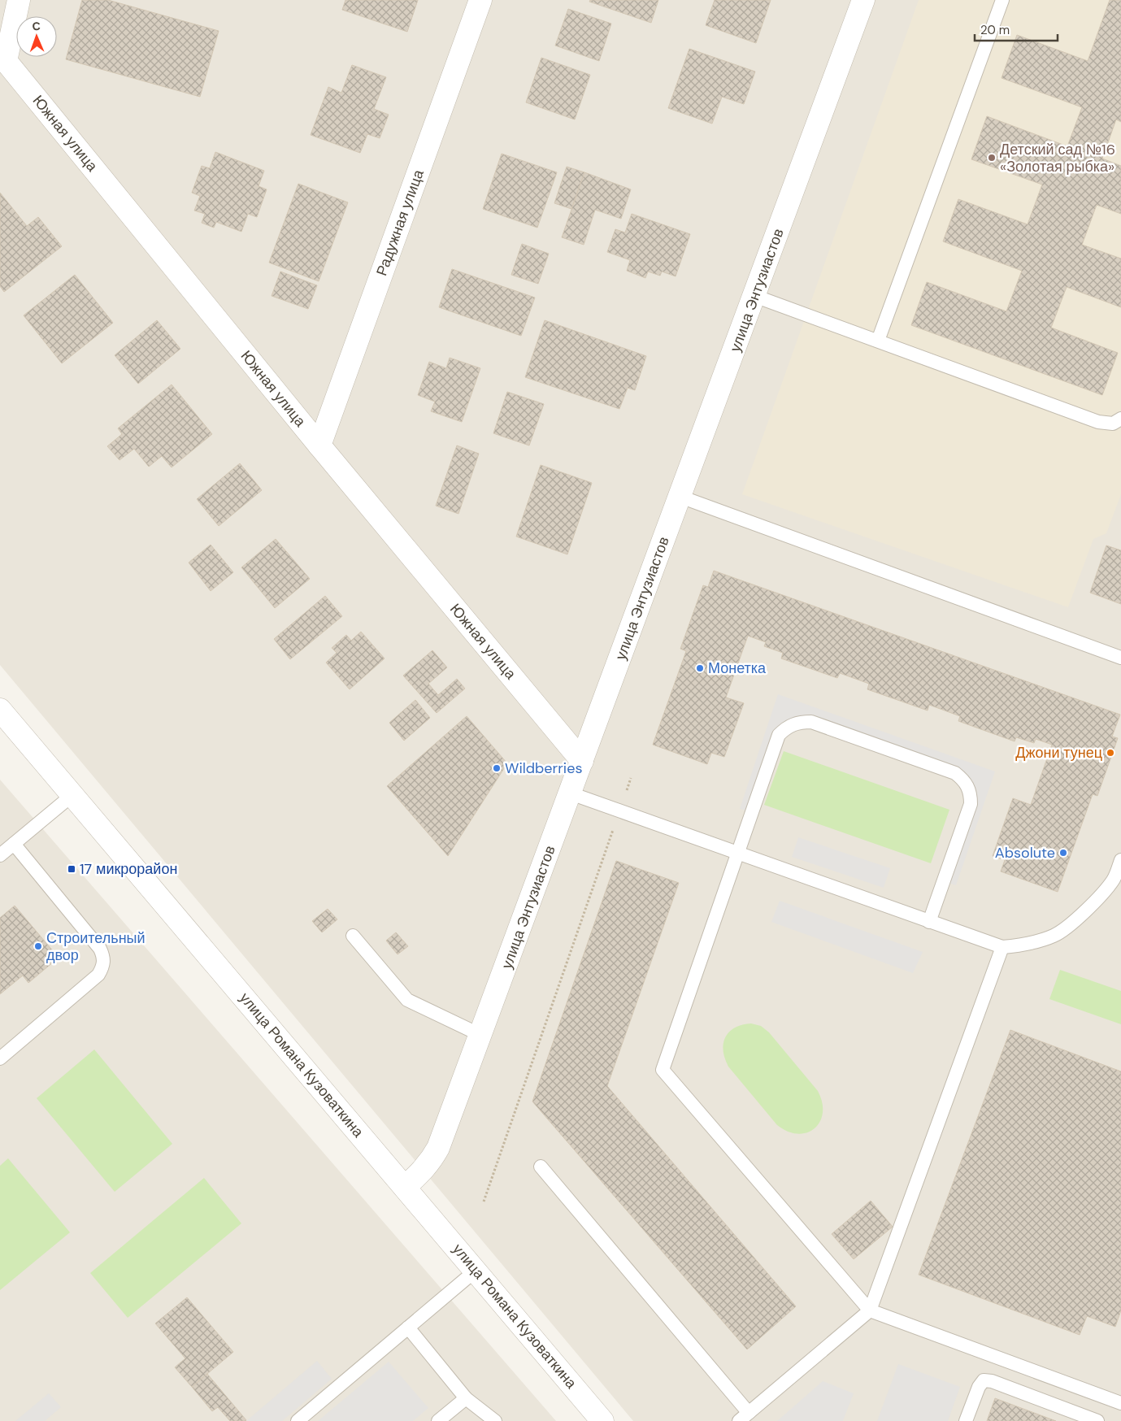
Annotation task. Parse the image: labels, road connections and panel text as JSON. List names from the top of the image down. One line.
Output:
{"streets":{"street":["Южная улица","Радужная улица","улица Энтузиастов","улица Романа Кузоваткина"]},"crossings":[["Южная улица","Радужная улица"],["Южная улица","улица Энтузиастов"],["улица Энтузиастов","улица Романа Кузоваткина"]],"places":{"other":["Детский сад №16 «Золотая рыбка»","Монетка","Джони тунец","Wildberries","Absolute","Строительный двор"],"transit":["17 микрорайон"]},"scale_bar":"20 m","north":"top"}
